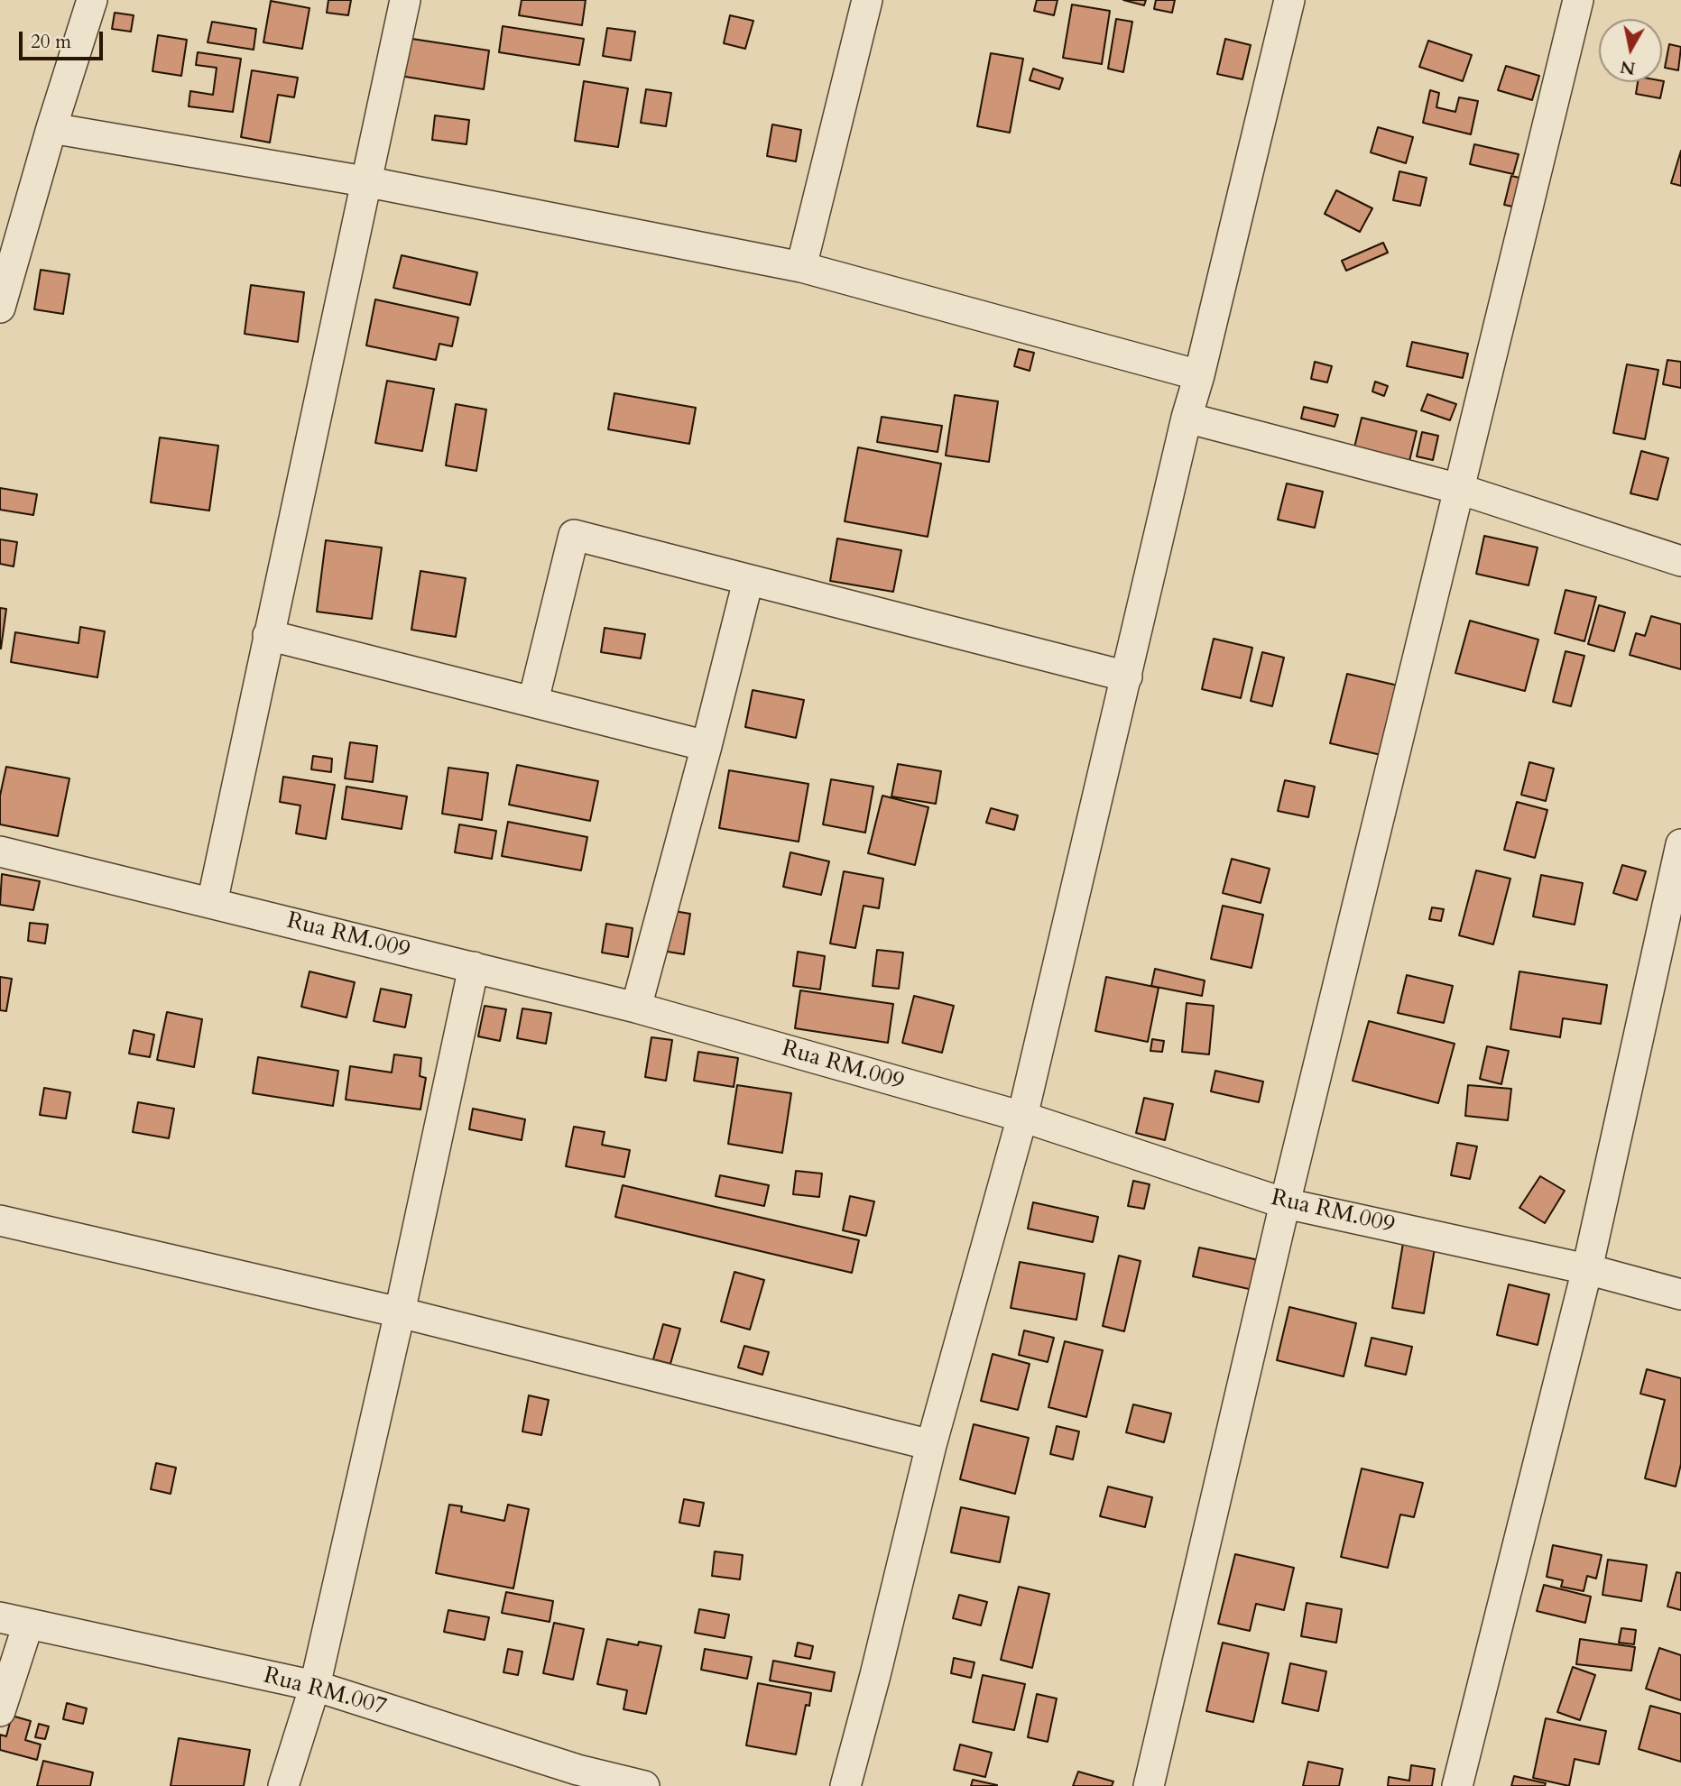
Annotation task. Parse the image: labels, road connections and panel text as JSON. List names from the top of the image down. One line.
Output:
{"streets":{"street":["Rua RM.009","Rua RM.007"]},"scale_bar":"20 m","north":"bottom"}
